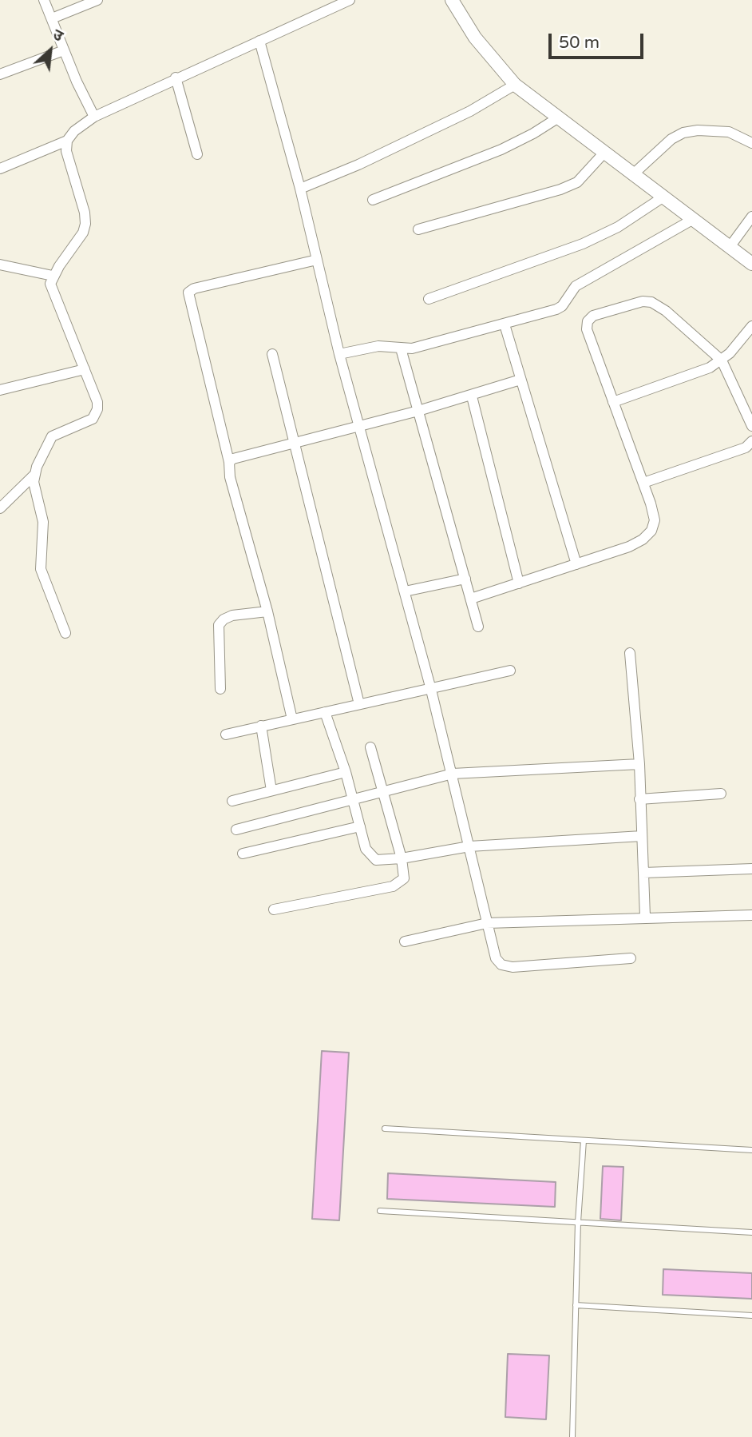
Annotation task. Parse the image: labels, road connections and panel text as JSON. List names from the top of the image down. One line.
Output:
{"scale_bar":"50 m","north":"top right"}
